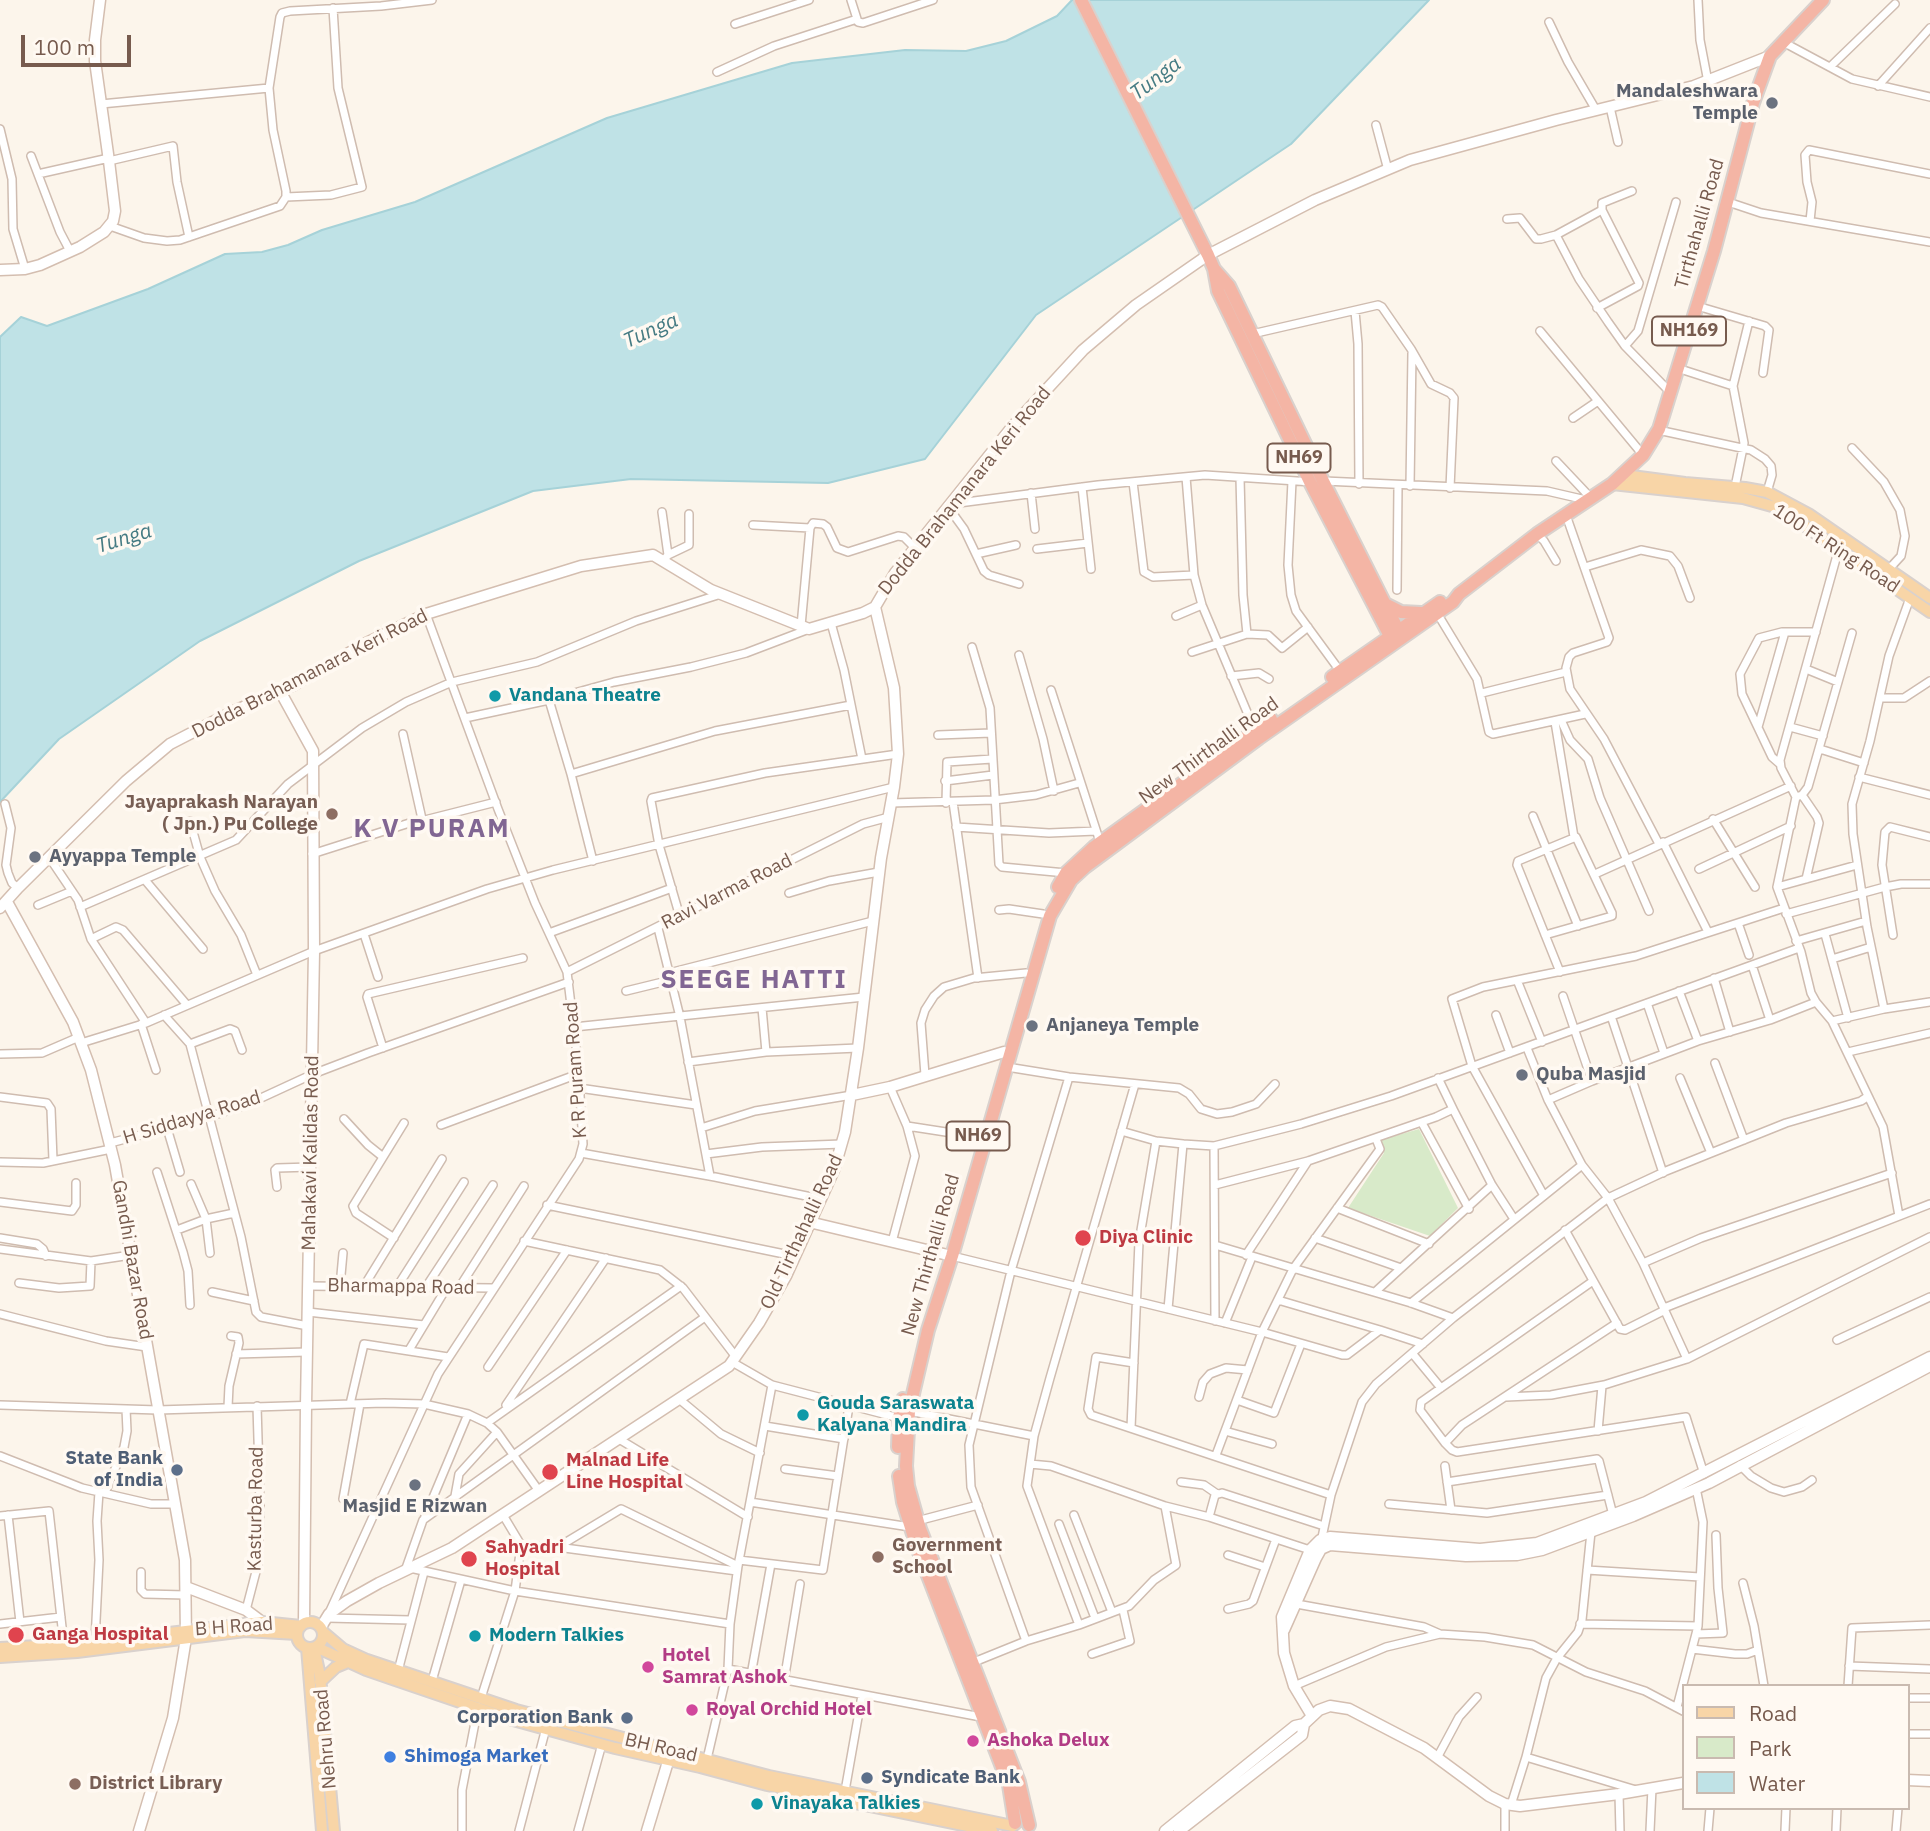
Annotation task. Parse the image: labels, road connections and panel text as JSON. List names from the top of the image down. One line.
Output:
{"streets":{"highway":["Tirthahalli Road","NH169","NH69","New Thirthalli Road"],"main road":["100 Ft Ring Road","B H Road","Nehru Road","BH Road"],"street":["Dodda Brahamanara Keri Road","Ravi Varma Road","K R Puram Road","H Siddayya Road","Mahakavi Kalidas Road","Old Tirthahalli Road","Gandhi Bazar Road","Bharmappa Road","Kasturba Road"]},"crossings":[["Tirthahalli Road","NH169"],["Tirthahalli Road","NH69"],["Tirthahalli Road","Dodda Brahamanara Keri Road"],["Tirthahalli Road","100 Ft Ring Road"],["Tirthahalli Road","New Thirthalli Road"],["NH169","NH69"],["NH169","New Thirthalli Road"],["NH69","Dodda Brahamanara Keri Road"],["NH69","New Thirthalli Road"],["NH69","BH Road"],["Dodda Brahamanara Keri Road","K R Puram Road"],["Dodda Brahamanara Keri Road","Mahakavi Kalidas Road"],["Dodda Brahamanara Keri Road","Old Tirthahalli Road"],["Dodda Brahamanara Keri Road","Gandhi Bazar Road"],["Ravi Varma Road","K R Puram Road"],["Ravi Varma Road","Old Tirthahalli Road"],["K R Puram Road","Old Tirthahalli Road"],["K R Puram Road","Bharmappa Road"],["K R Puram Road","BH Road"],["H Siddayya Road","Mahakavi Kalidas Road"],["H Siddayya Road","Gandhi Bazar Road"],["Mahakavi Kalidas Road","Bharmappa Road"],["Mahakavi Kalidas Road","B H Road"],["Old Tirthahalli Road","BH Road"],["Gandhi Bazar Road","B H Road"],["Nehru Road","BH Road"]],"districts":["K V PURAM","SEEGE HATTI"],"water":["Tunga"],"places":["Mandaleshwara Temple","Vandana Theatre","Jayaprakash Narayan ( Jpn.) Pu College","Ayyappa Temple","Anjaneya Temple","Quba Masjid","Diya Clinic","Gouda Saraswata Kalyana Mandira","State Bank of India","Malnad Life Line Hospital","Masjid E Rizwan","Government School","Sahyadri Hospital","Ganga Hospital","Modern Talkies","Hotel Samrat Ashok","Royal Orchid Hotel","Corporation Bank","Ashoka Delux","Shimoga Market","Syndicate Bank","District Library","Vinayaka Talkies"],"legend":["Road","Park","Water"],"scale_bar":"100 m"}
